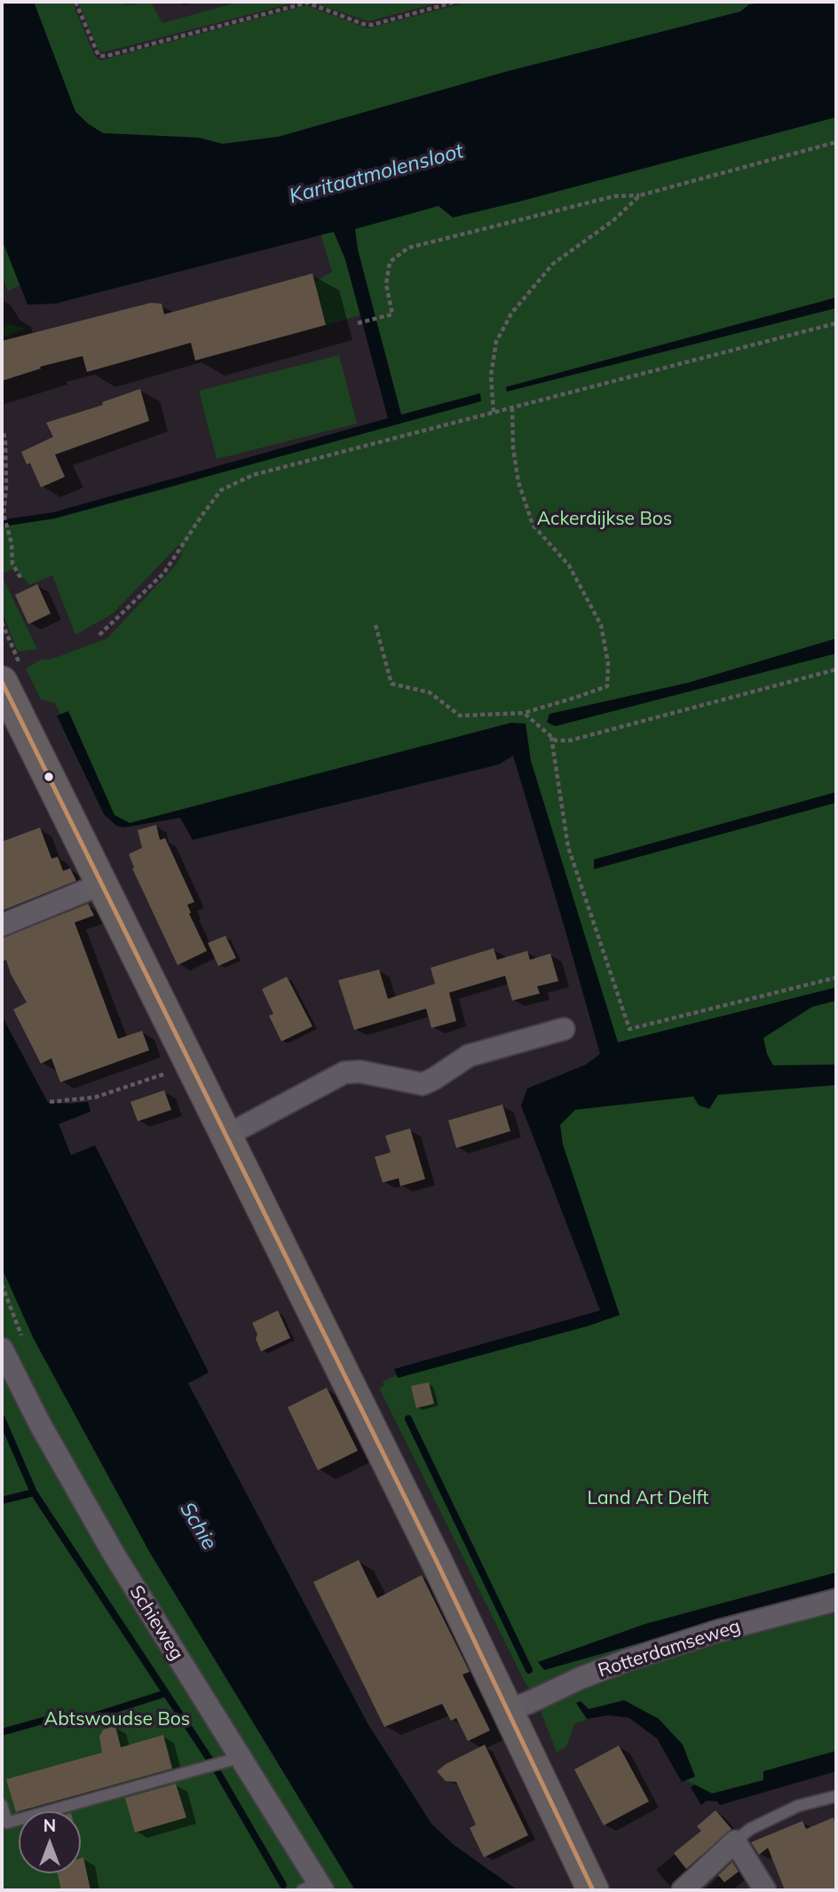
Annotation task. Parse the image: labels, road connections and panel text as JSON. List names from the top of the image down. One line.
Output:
{"streets":{"street":["Schieweg","Rotterdamseweg"]},"water":["Karitaatmolensloot","Schie"],"parks":["Ackerdijkse Bos","Land Art Delft","Abtswoudse Bos"],"north":"top"}
